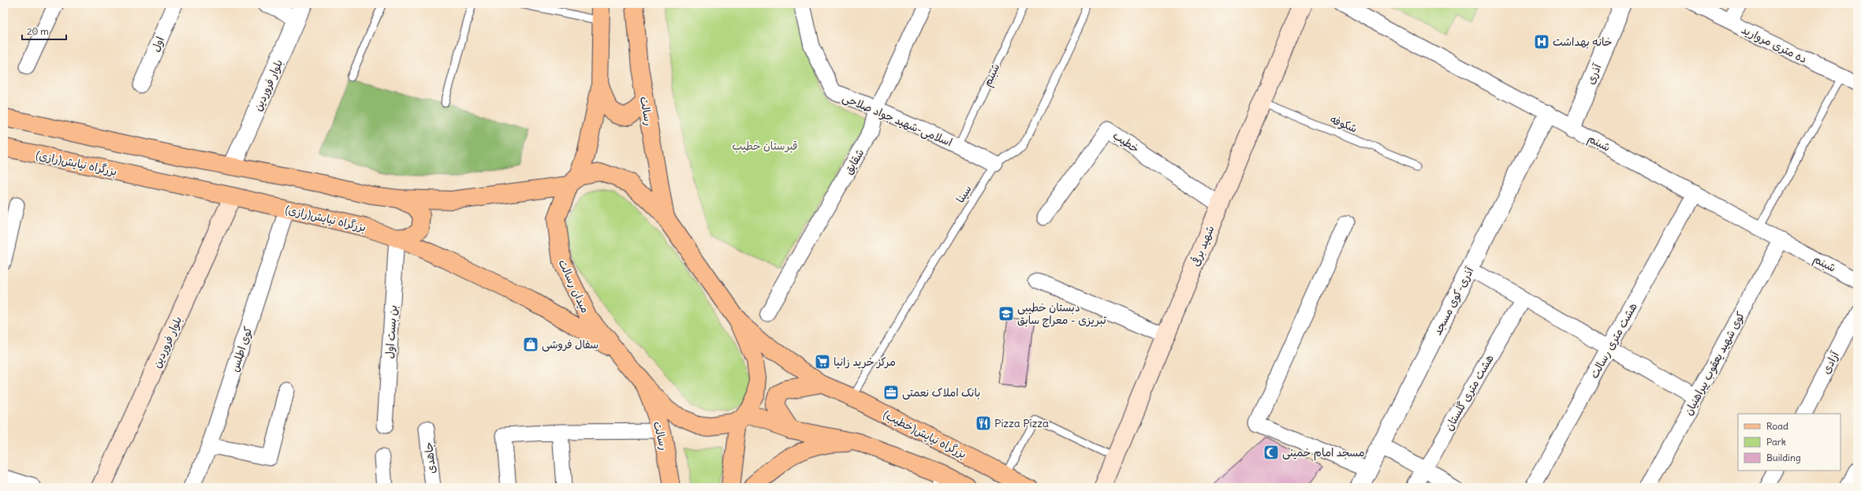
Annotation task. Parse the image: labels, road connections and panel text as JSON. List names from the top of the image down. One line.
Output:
{"streets":{"main road":["بلوار فروردین","رسالت","بزرگراه نیایش(رازی)","شهید برقی","میدان رسالت","بزرگراه نیایش(خطیب)"],"street":["اول","ده متری مروارید","آذری","شبنم","اسلامی-شهید جواد صلاحی","خطیب","شقایق","آذری-کوی مسجد","بن بست اول","هشت متری رسالت","کوی اطلس","آزادی","کوی شهید یعقوب پیراهنیان","هشت متری گلستان","جاهدی"],"lane":["شکوفه","سینا"]},"crossings":[["آذری","شبنم"],["شبنم","اسلامی-شهید جواد صلاحی"],["شبنم","آذری-کوی مسجد"],["شبنم","هشت متری رسالت"],["شبنم","کوی شهید یعقوب پیراهنیان"],["بلوار فروردین","بزرگراه نیایش(رازی)"],["رسالت","میدان رسالت"],["اسلامی-شهید جواد صلاحی","شقایق"],["اسلامی-شهید جواد صلاحی","سینا"],["شکوفه","شهید برقی"],["خطیب","شهید برقی"],["بزرگراه نیایش(رازی)","میدان رسالت"],["بزرگراه نیایش(رازی)","بن بست اول"],["بزرگراه نیایش(رازی)","کوی اطلس"],["سینا","بزرگراه نیایش(خطیب)"]],"parks":["قبرستان خطیب"],"places":{"hospital":["خانه بهداشت"],"school or university":["دبستان خطیبی تبریزی - معراج سابق"],"shop":["سفال فروشی"],"supermarket":["مرکز خرید زانیا"],"office":["بانک املاک نعمتی"],"restaurant":["Pizza Pizza"],"mosque":["مسجد امام خمینی"]},"legend":["Road","Park","Building"],"scale_bar":"20 m"}
